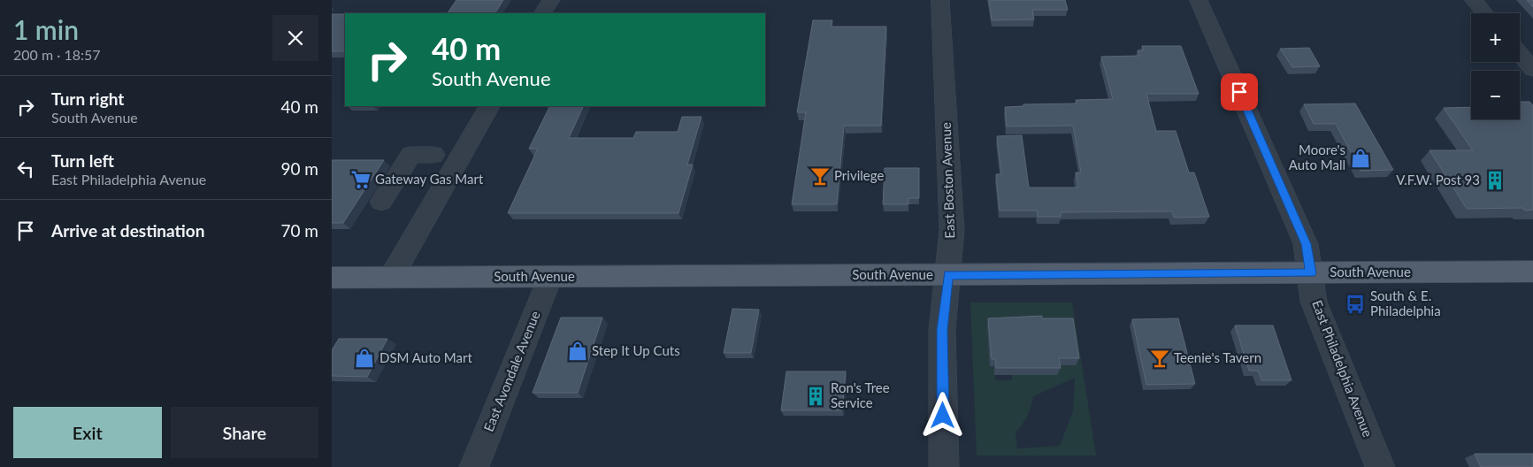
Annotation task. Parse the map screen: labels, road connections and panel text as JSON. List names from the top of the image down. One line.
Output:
{"streets":{"main road":["South Avenue"],"street":["East Boston Avenue","East Philadelphia Avenue","East Avondale Avenue"]},"crossings":[["East Boston Avenue","South Avenue"],["South Avenue","East Philadelphia Avenue"],["South Avenue","East Avondale Avenue"]],"places":{"shop":["Moore's Auto Mall","Step It Up Cuts","DSM Auto Mart"],"bar":["Privilege","Teenie's Tavern"],"supermarket":["Gateway Gas Mart"],"building":["V.F.W. Post 93","Ron's Tree Service"],"bus stop":["South & E. Philadelphia"]},"page":{"heading":["1 min","200 m · 18:57"],"map_buttons":["+","−"],"turn":["40 m","South Avenue"],"list":[{"name":"Turn right","note":"South Avenue","value":"40 m"},{"name":"Turn left","note":"East Philadelphia Avenue","value":"90 m"},{"name":"Arrive at destination","value":"70 m"}],"buttons":["Exit","Share"]}}
